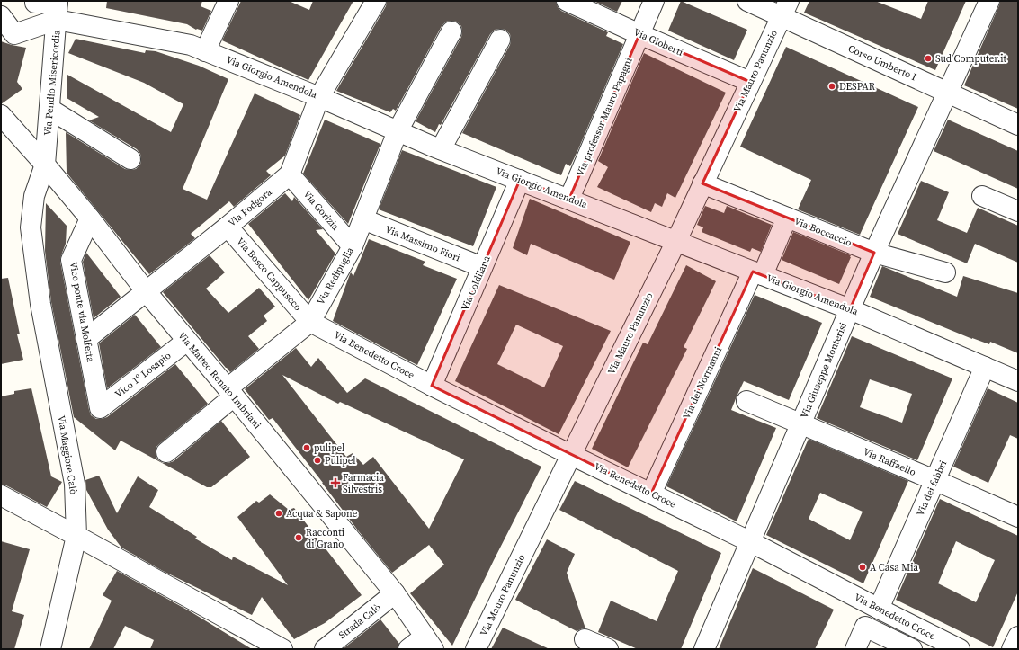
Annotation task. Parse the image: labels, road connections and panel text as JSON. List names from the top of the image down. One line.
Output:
{"streets":{"street":["Via Gioberti","Corso Umberto I","Via Mauro Panunzio","Via Giorgio Amendola","Via Pendio Misericordia","Via professor Mauro Papagni","Via Podgora","Via Gorizia","Via Boccaccio","Via Massimo Fiori","Via Bosco Cappuscco","Via Redipuglia","Via Coldilana","Vico ponte via Molfetta","Via Benedetto Croce","Via Giuseppe Monterisi","Vico 1º Losapio","Via Matteo Renato Imbriani","Via dei Normanni","Via Maggiore Calò","Via Raffaello","Via dei fabbri","Strada Calò"]},"crossings":[["Via Gioberti","Via Mauro Panunzio"],["Via Gioberti","Via professor Mauro Papagni"],["Corso Umberto I","Via Mauro Panunzio"],["Corso Umberto I","Via Giuseppe Monterisi"],["Via Mauro Panunzio","Via Giorgio Amendola"],["Via Mauro Panunzio","Via Boccaccio"],["Via Mauro Panunzio","Via Benedetto Croce"],["Via Giorgio Amendola","Via Pendio Misericordia"],["Via Giorgio Amendola","Via professor Mauro Papagni"],["Via Giorgio Amendola","Via Podgora"],["Via Giorgio Amendola","Via Redipuglia"],["Via Giorgio Amendola","Via Coldilana"],["Via Giorgio Amendola","Via Giuseppe Monterisi"],["Via Giorgio Amendola","Via dei Normanni"],["Via Giorgio Amendola","Via dei fabbri"],["Via Pendio Misericordia","Via Matteo Renato Imbriani"],["Via Pendio Misericordia","Via Maggiore Calò"],["Via Podgora","Via Gorizia"],["Via Podgora","Via Bosco Cappuscco"],["Via Podgora","Vico ponte via Molfetta"],["Via Podgora","Via Matteo Renato Imbriani"],["Via Gorizia","Via Redipuglia"],["Via Boccaccio","Via Giuseppe Monterisi"],["Via Boccaccio","Via dei Normanni"],["Via Massimo Fiori","Via Redipuglia"],["Via Massimo Fiori","Via Coldilana"],["Via Bosco Cappuscco","Via Redipuglia"],["Via Bosco Cappuscco","Via Benedetto Croce"],["Via Redipuglia","Via Benedetto Croce"],["Via Redipuglia","Via Matteo Renato Imbriani"],["Via Coldilana","Via Benedetto Croce"],["Vico ponte via Molfetta","Vico 1º Losapio"],["Vico ponte via Molfetta","Via Matteo Renato Imbriani"],["Via Benedetto Croce","Via Giuseppe Monterisi"],["Via Benedetto Croce","Via dei Normanni"],["Via Benedetto Croce","Via dei fabbri"],["Via Giuseppe Monterisi","Via Raffaello"],["Vico 1º Losapio","Via Matteo Renato Imbriani"],["Via Matteo Renato Imbriani","Via Maggiore Calò"],["Via Matteo Renato Imbriani","Strada Calò"],["Via Raffaello","Via dei fabbri"]],"places":{"other":["Sud Computer.it","DESPAR","pulipel","Pulipel","Acqua & Sapone","Racconti di Grano","A Casa Mia"],"health":["Farmacia Silvestris"]}}
